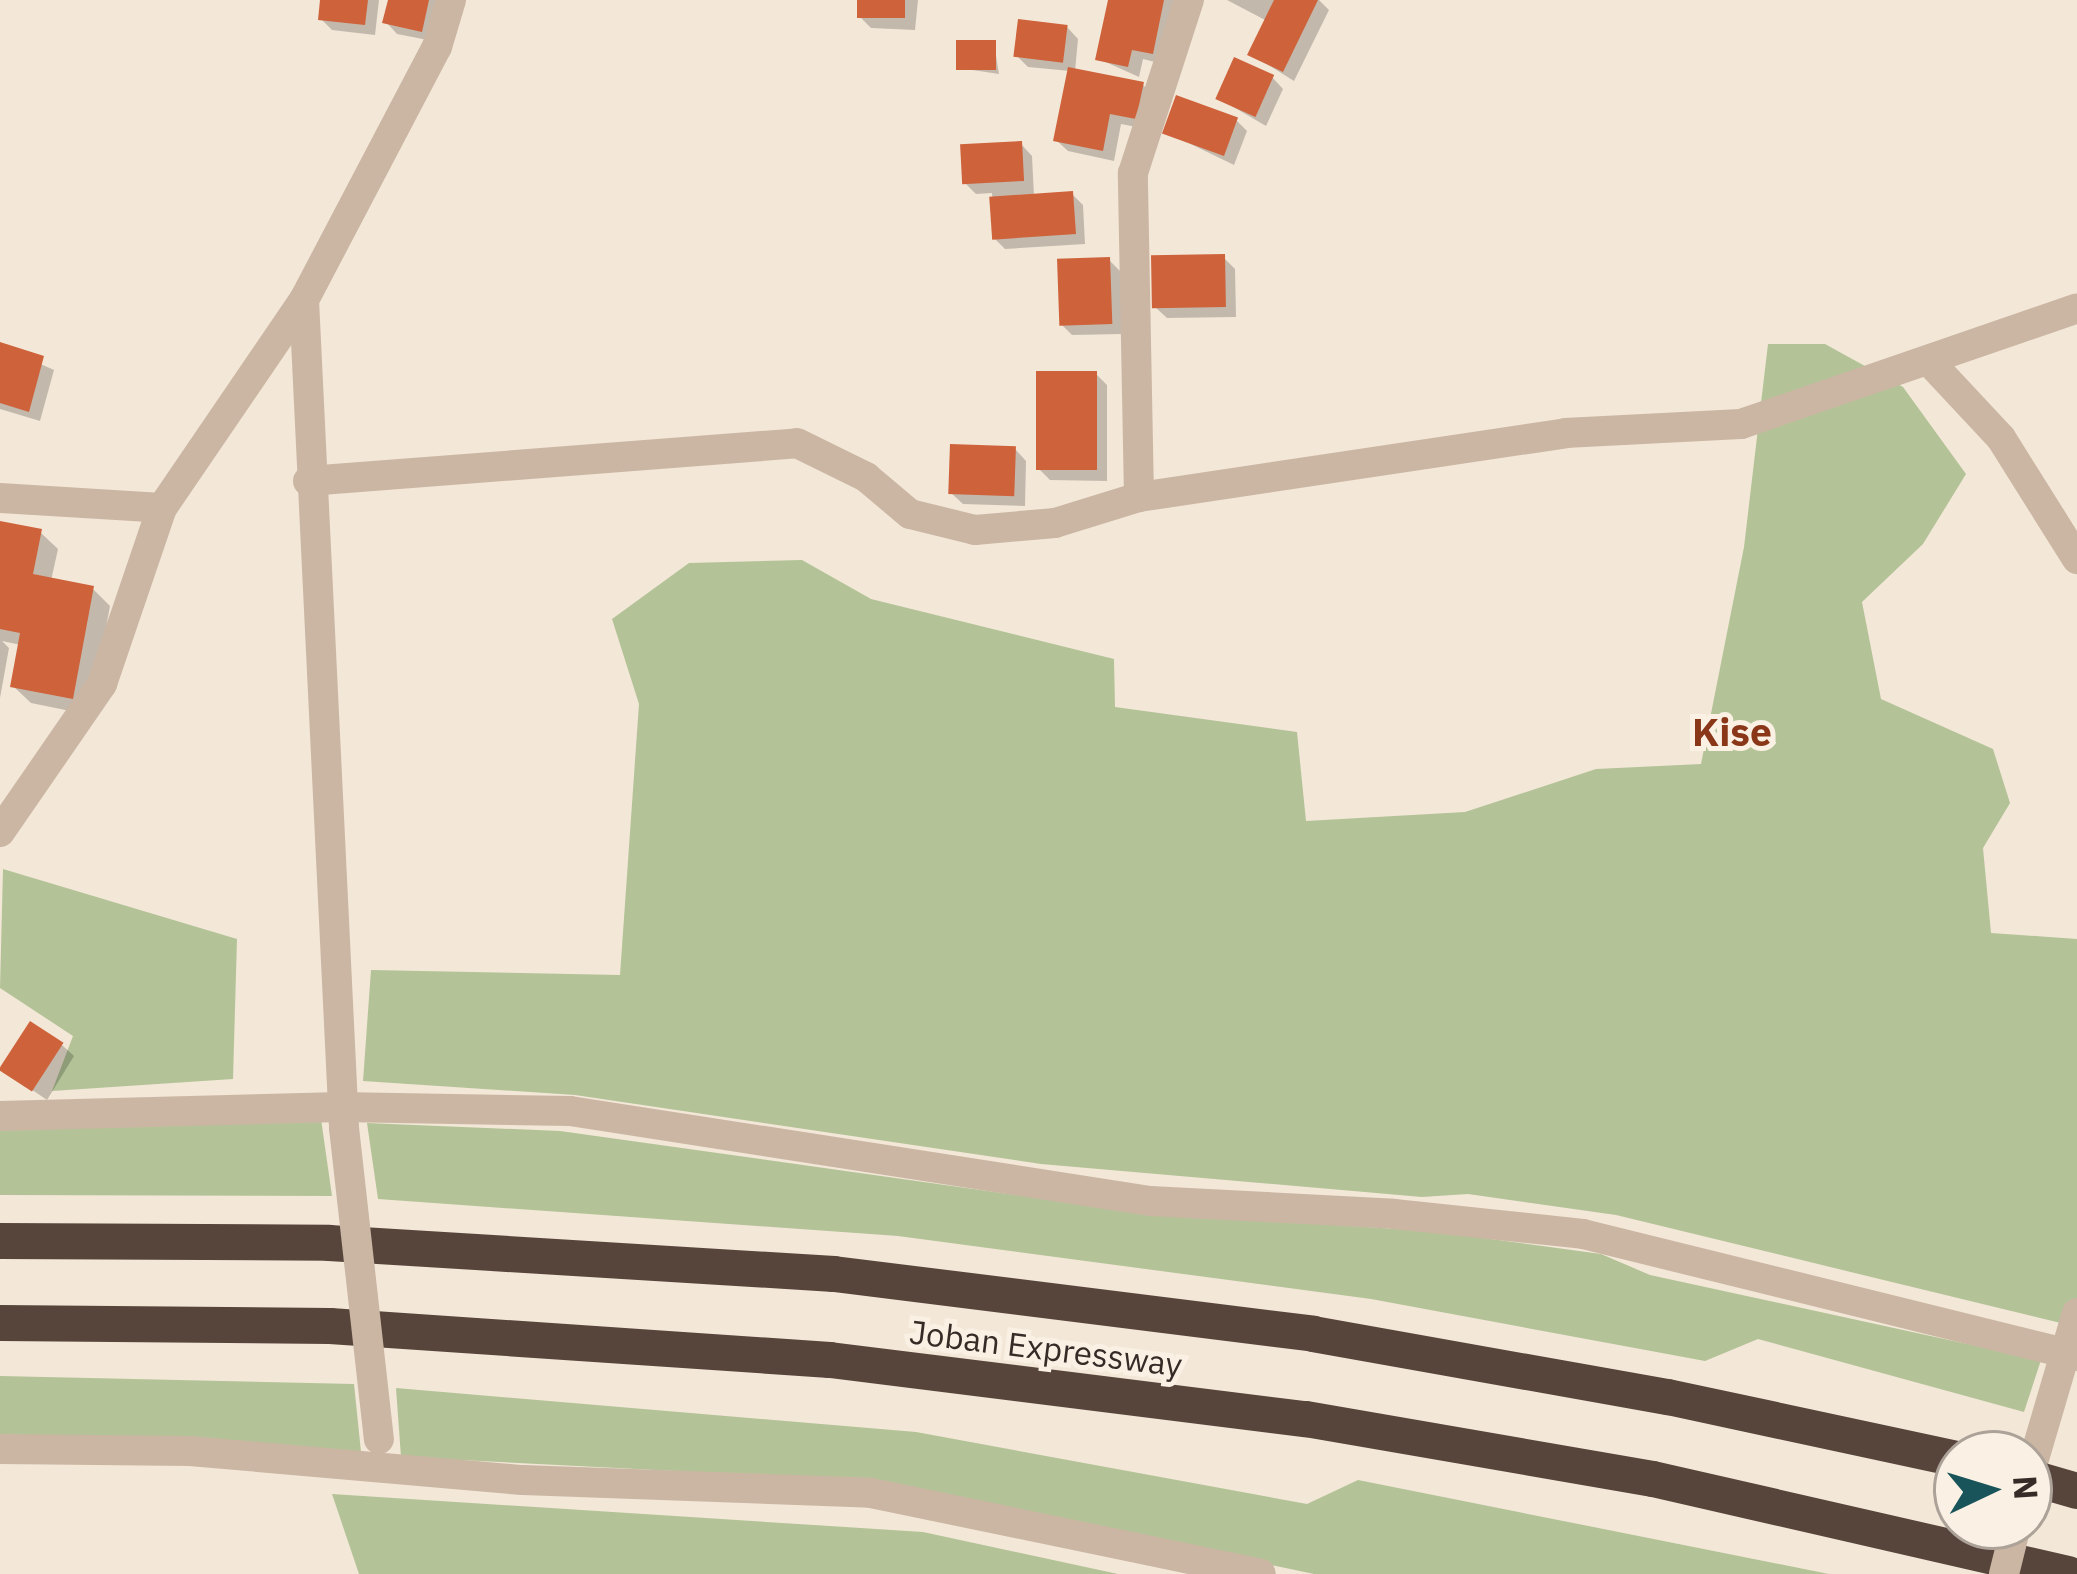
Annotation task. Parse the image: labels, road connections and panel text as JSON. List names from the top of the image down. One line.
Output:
{"streets":{"highway":["Joban Expressway"]},"districts":["Kise"],"north":"right"}
